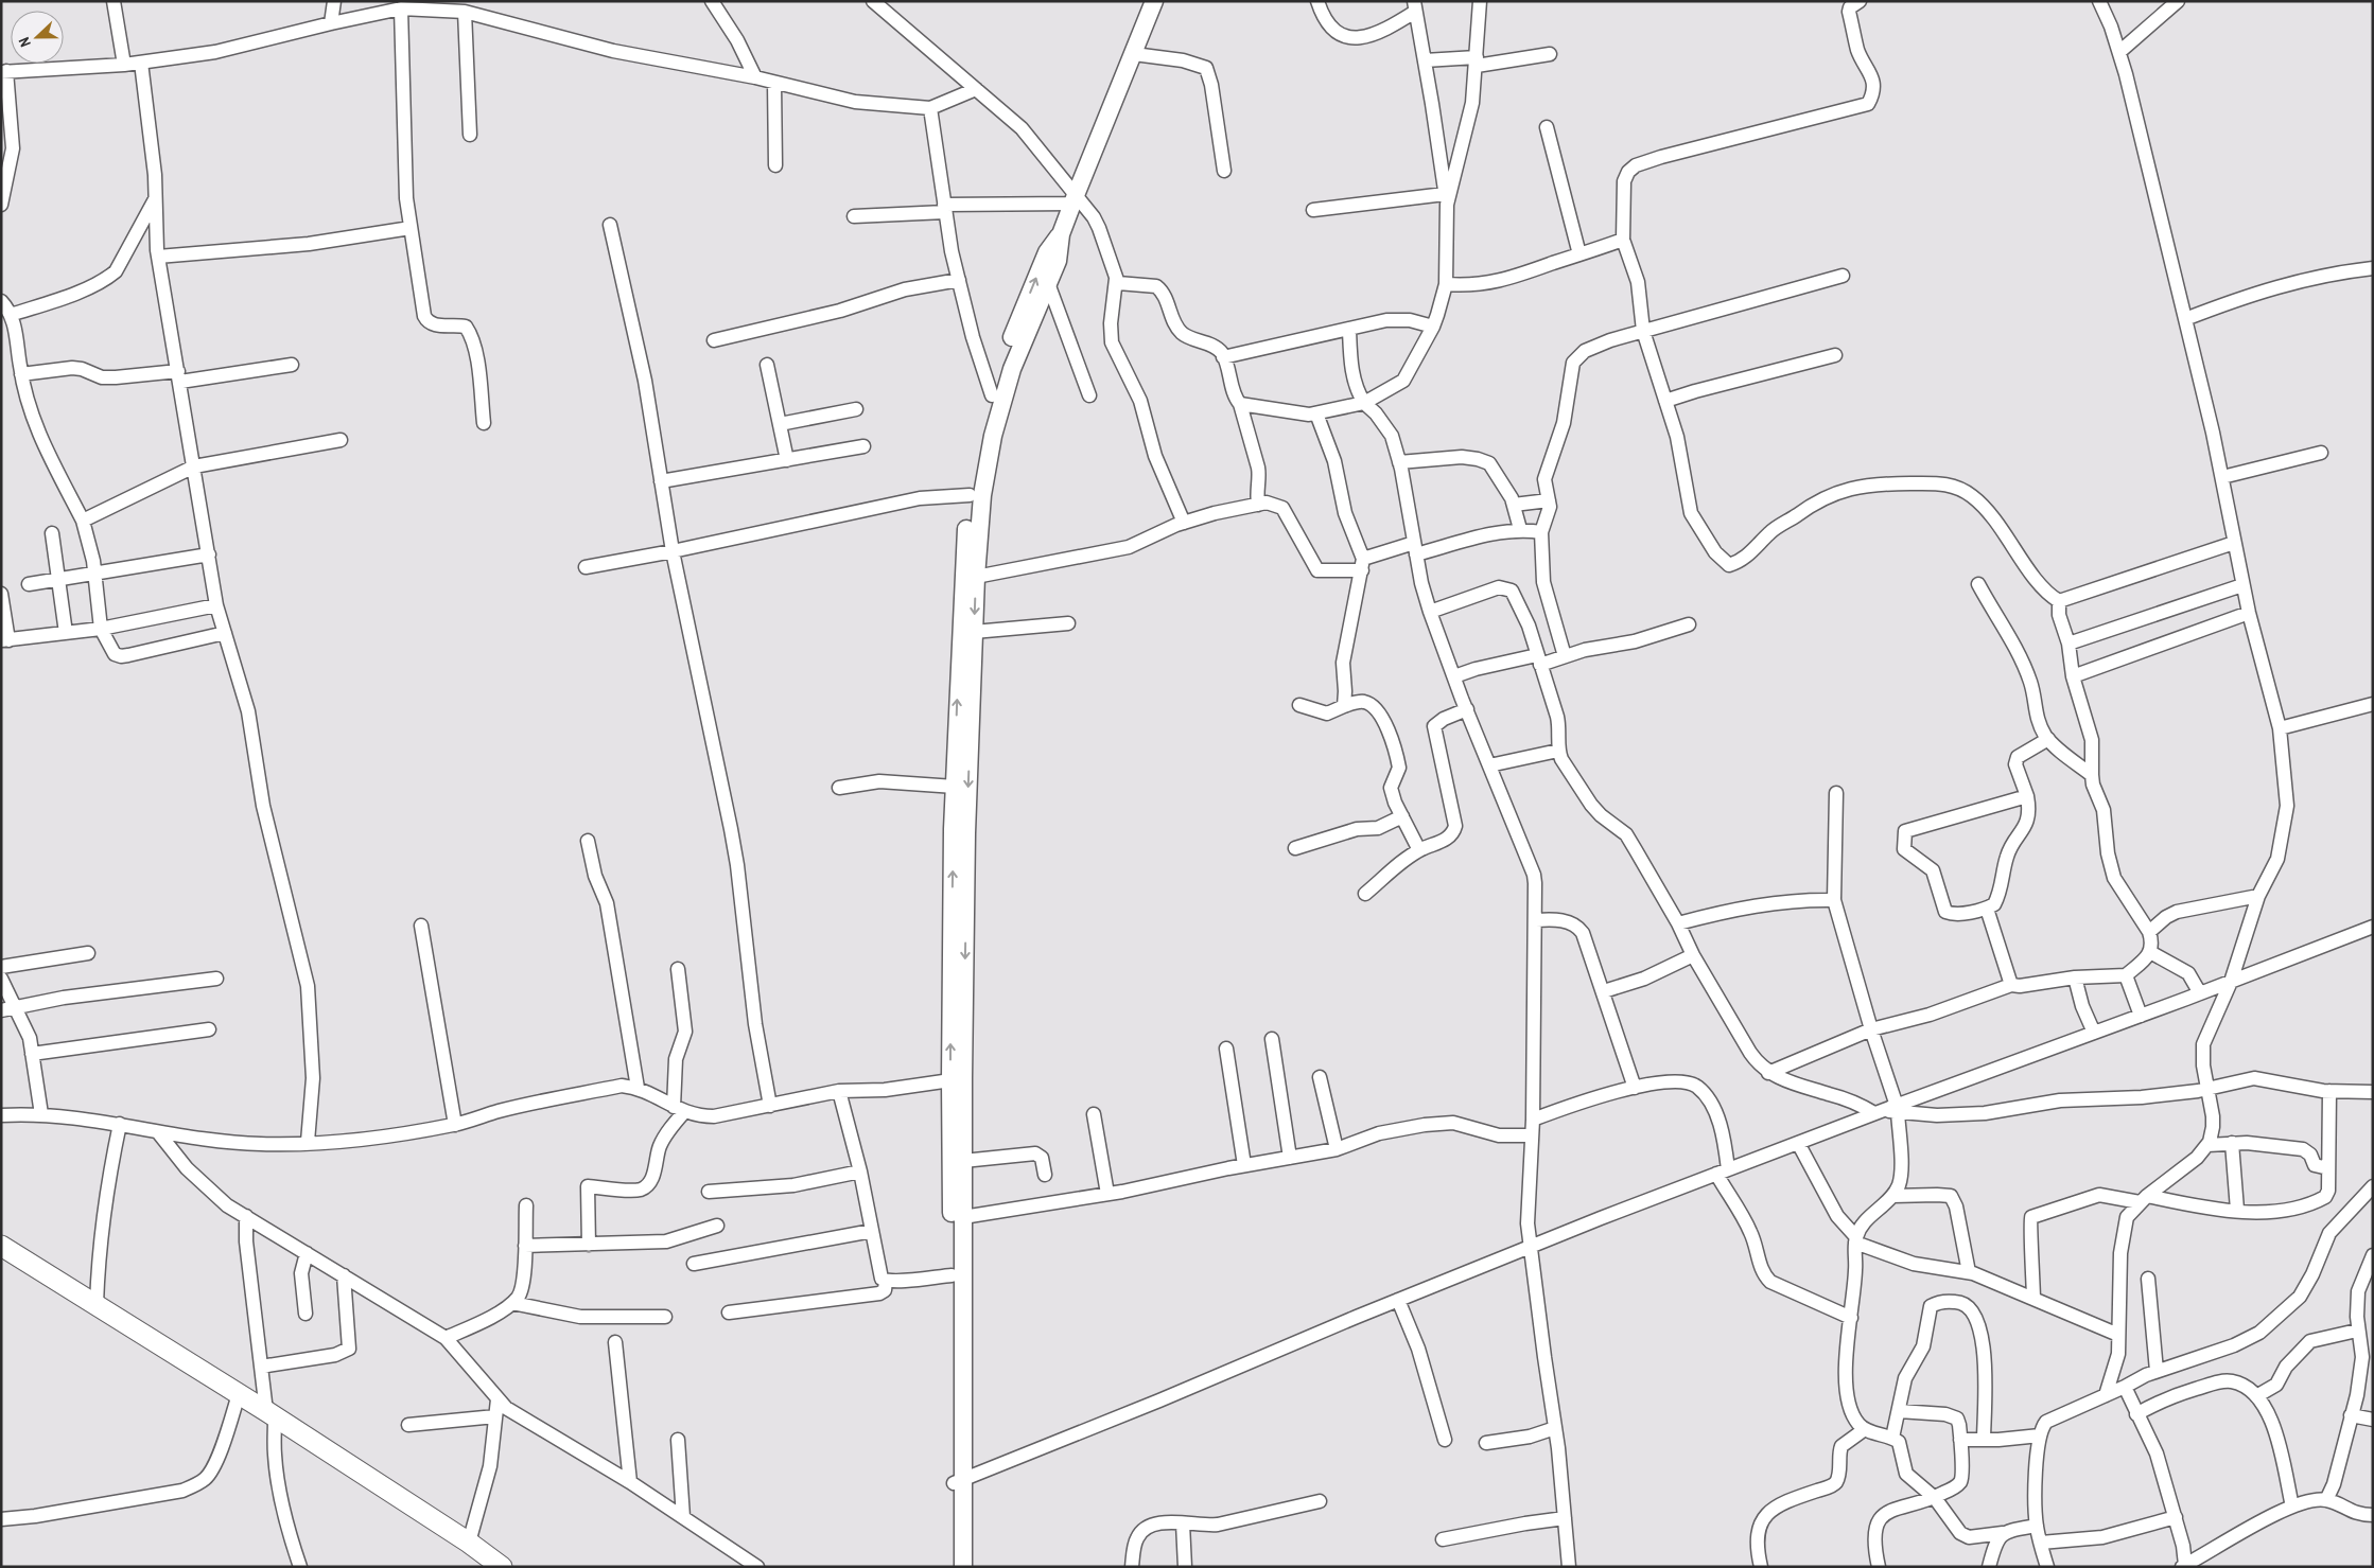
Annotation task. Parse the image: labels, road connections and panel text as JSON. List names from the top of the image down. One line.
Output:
{"north":"left"}
